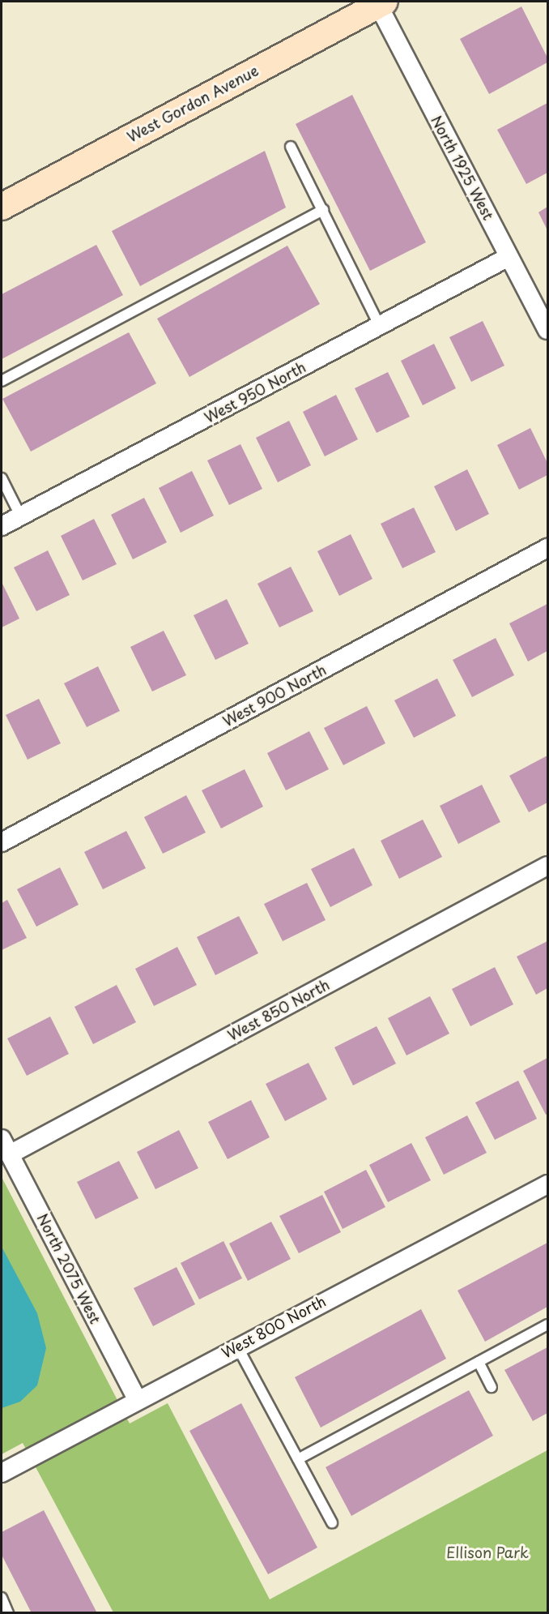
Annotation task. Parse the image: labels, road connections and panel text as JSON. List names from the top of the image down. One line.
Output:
{"streets":{"main road":["West Gordon Avenue"],"street":["North 1925 West","West 950 North","West 900 North","West 850 North","North 2075 West","West 800 North"]},"crossings":[["West Gordon Avenue","North 1925 West"],["North 1925 West","West 950 North"],["West 850 North","North 2075 West"],["North 2075 West","West 800 North"]],"parks":["Ellison Park"]}
